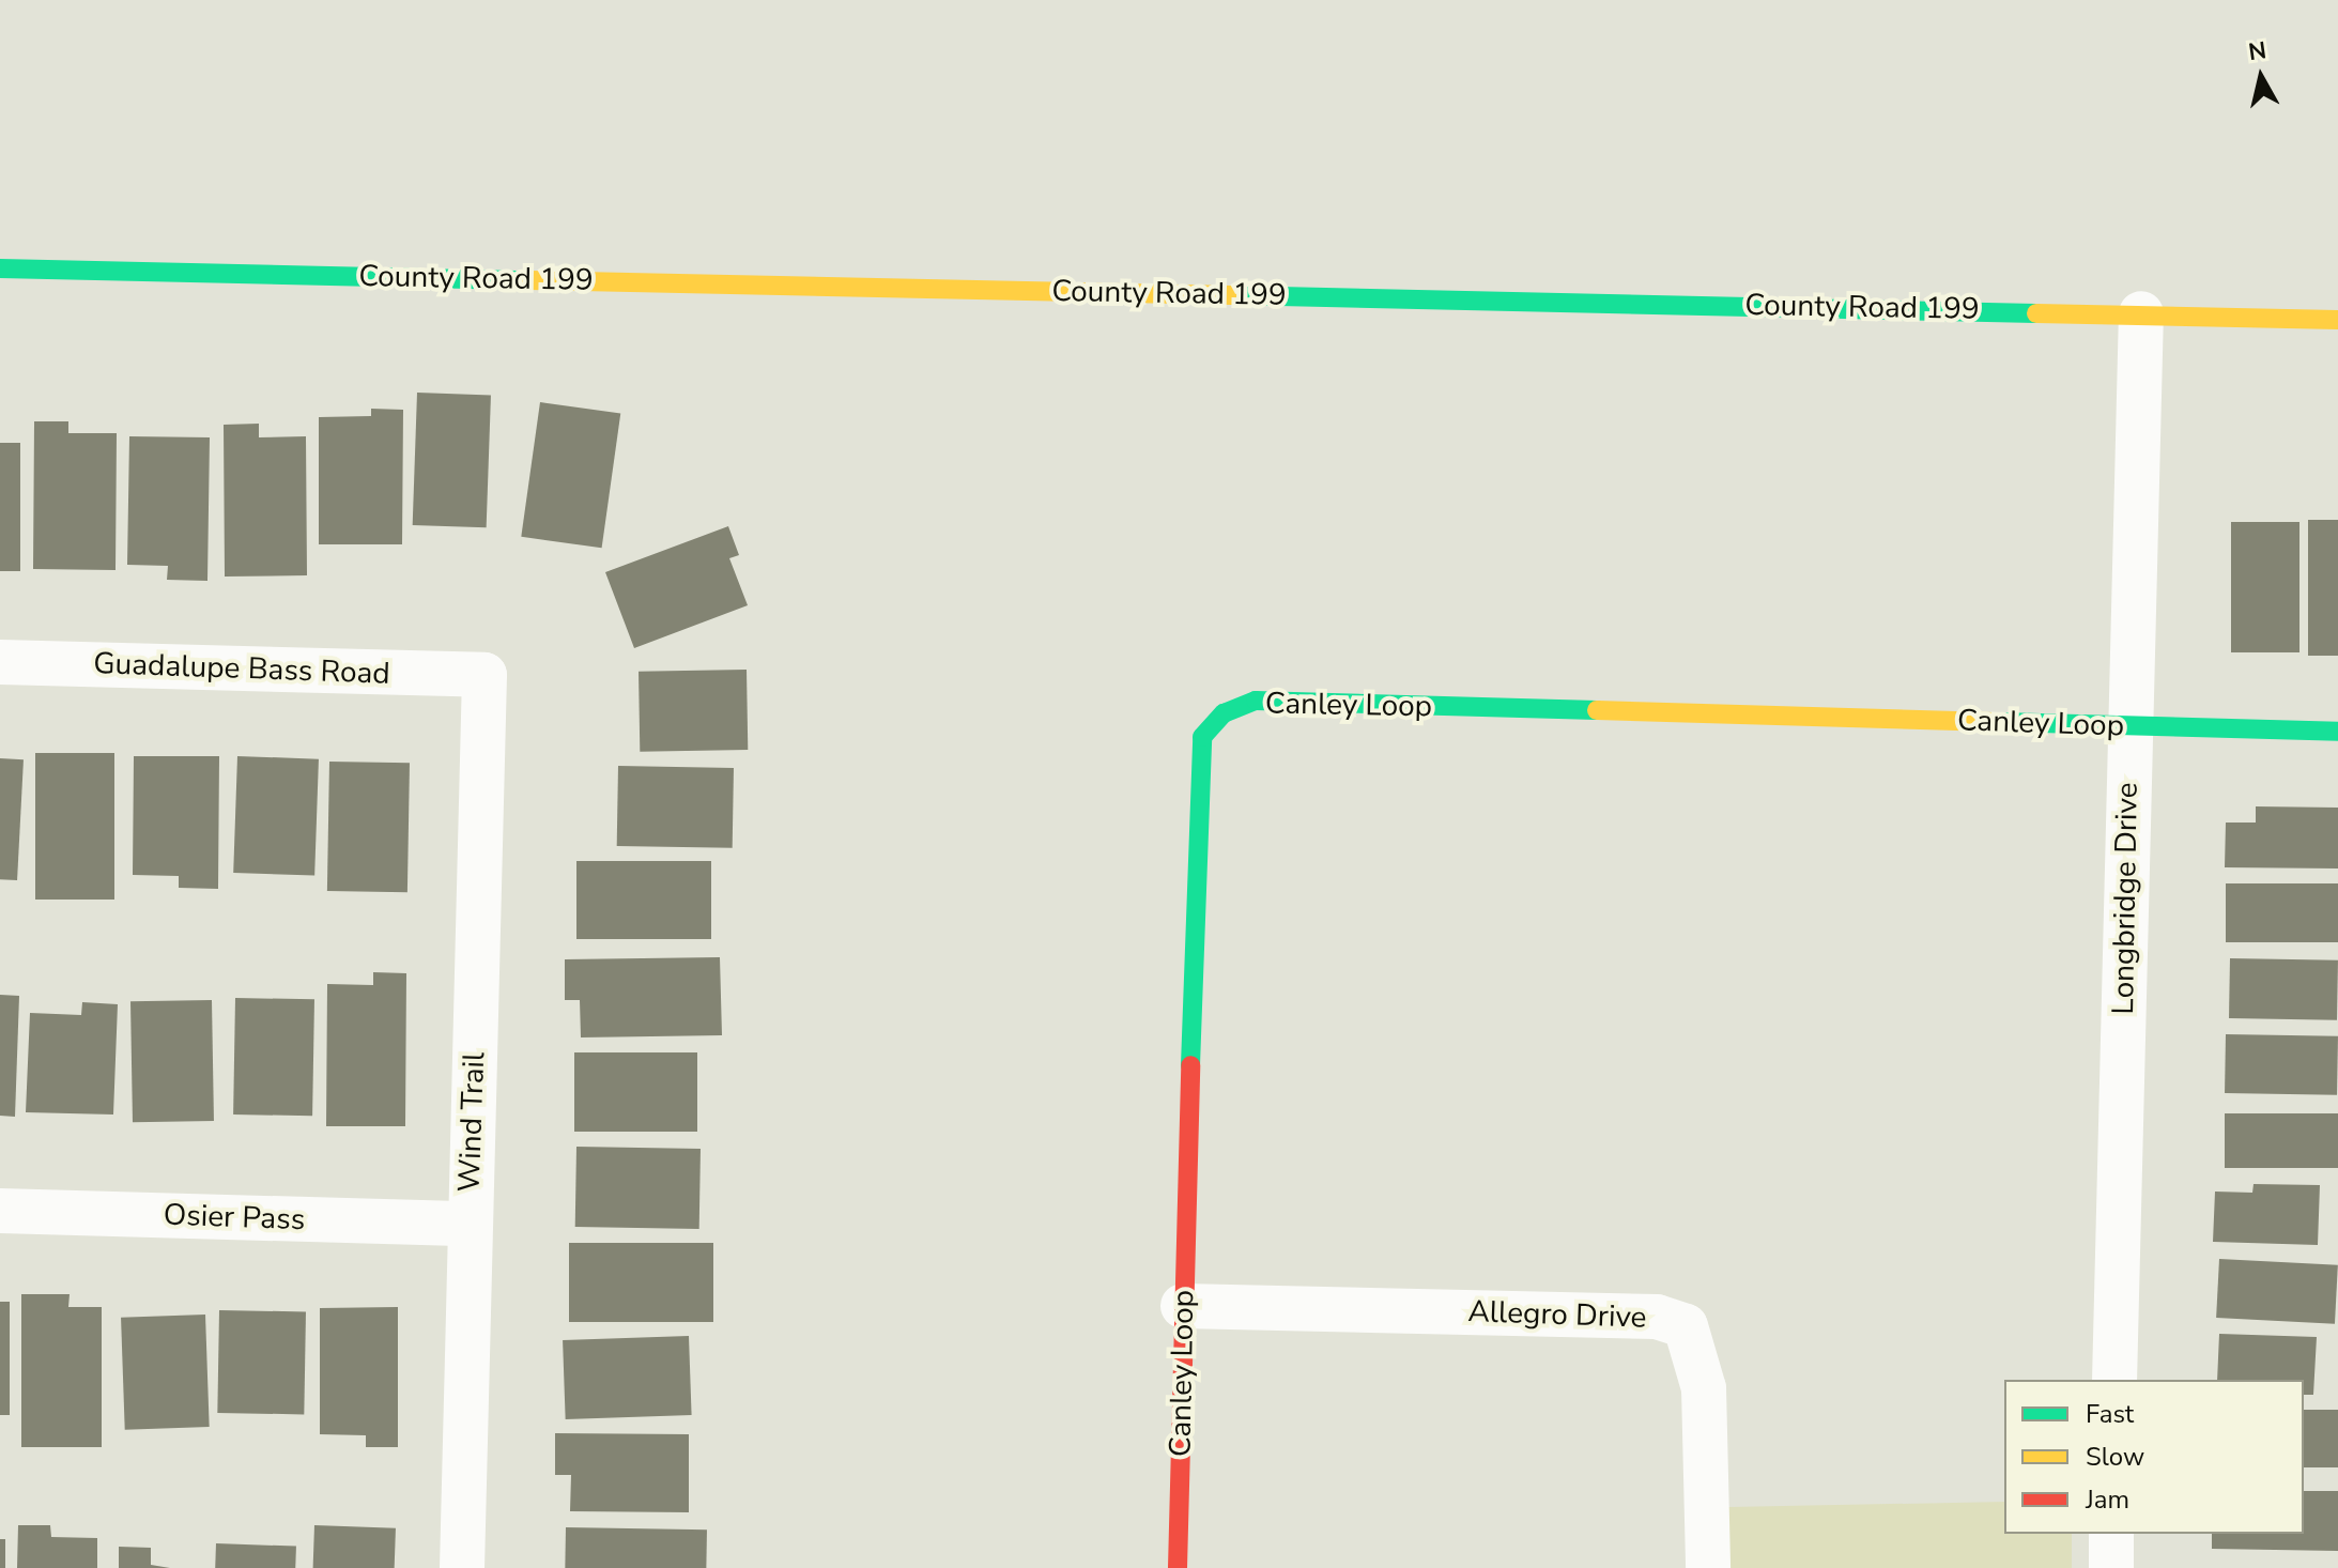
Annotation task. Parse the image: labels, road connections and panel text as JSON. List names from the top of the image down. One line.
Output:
{"streets":{"street":["County Road 199","Guadalupe Bass Road","Canley Loop","Longbridge Drive","Wind Trail","Osier Pass","Allegro Drive"]},"crossings":[["County Road 199","Longbridge Drive"],["Guadalupe Bass Road","Wind Trail"],["Canley Loop","Longbridge Drive"],["Canley Loop","Allegro Drive"],["Wind Trail","Osier Pass"]],"legend":["Fast","Slow","Jam"],"north":"top"}
